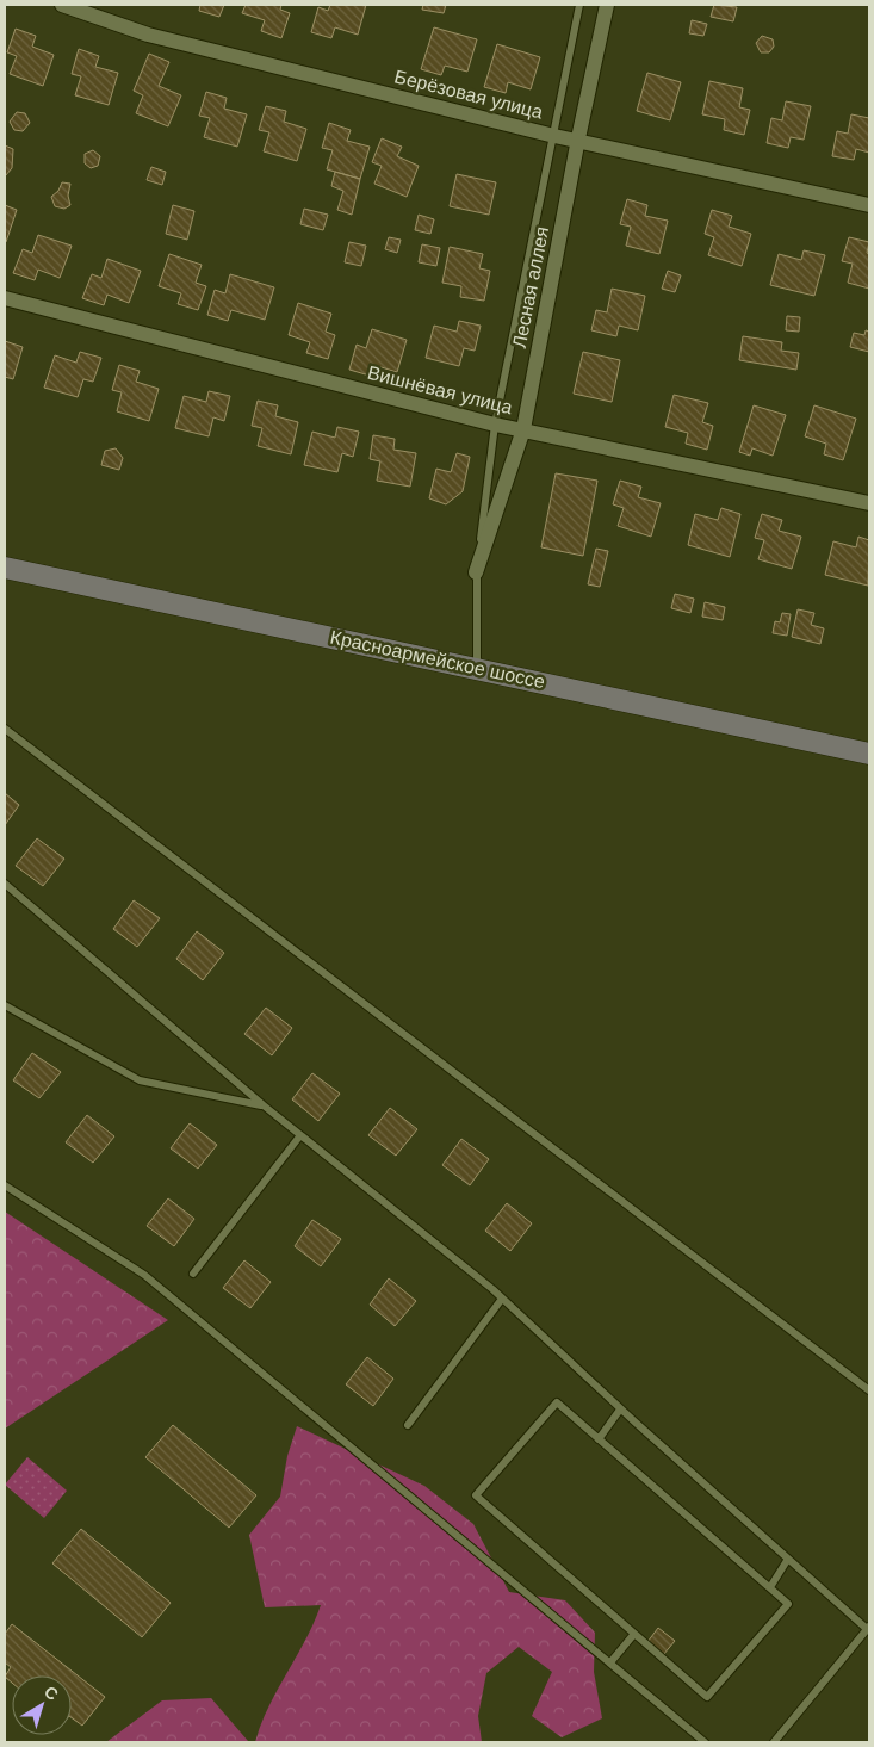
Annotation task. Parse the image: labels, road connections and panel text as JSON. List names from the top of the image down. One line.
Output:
{"streets":{"main road":["Красноармейское шоссе"],"street":["Берёзовая улица","Лесная аллея","Вишнёвая улица"]},"crossings":[["Берёзовая улица","Лесная аллея"],["Лесная аллея","Вишнёвая улица"]],"north":"top right"}
